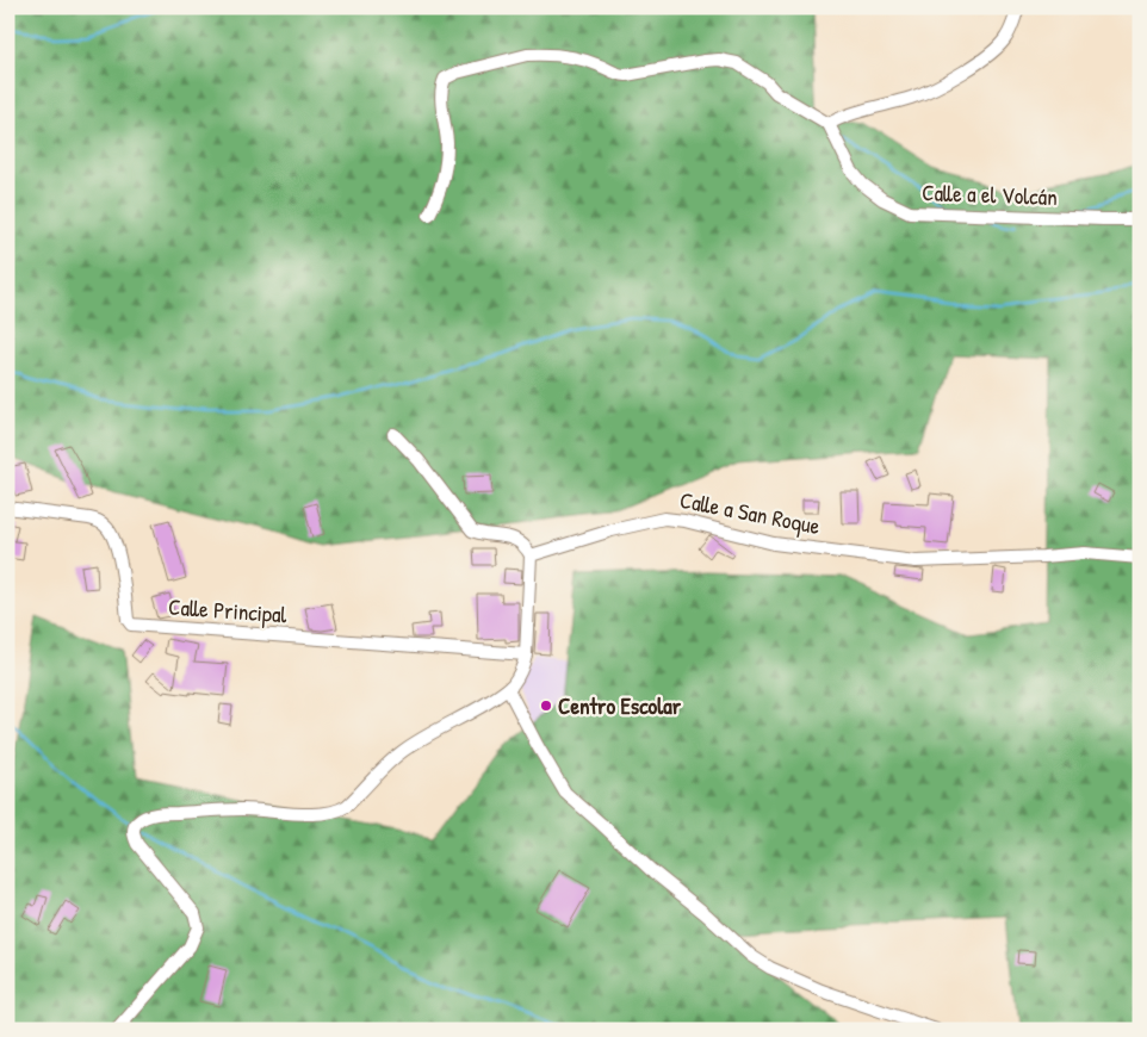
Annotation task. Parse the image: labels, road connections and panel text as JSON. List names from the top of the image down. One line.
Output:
{"streets":{"street":["Calle a el Volcán","Calle a San Roque","Calle Principal"]},"places":["Centro Escolar"]}
